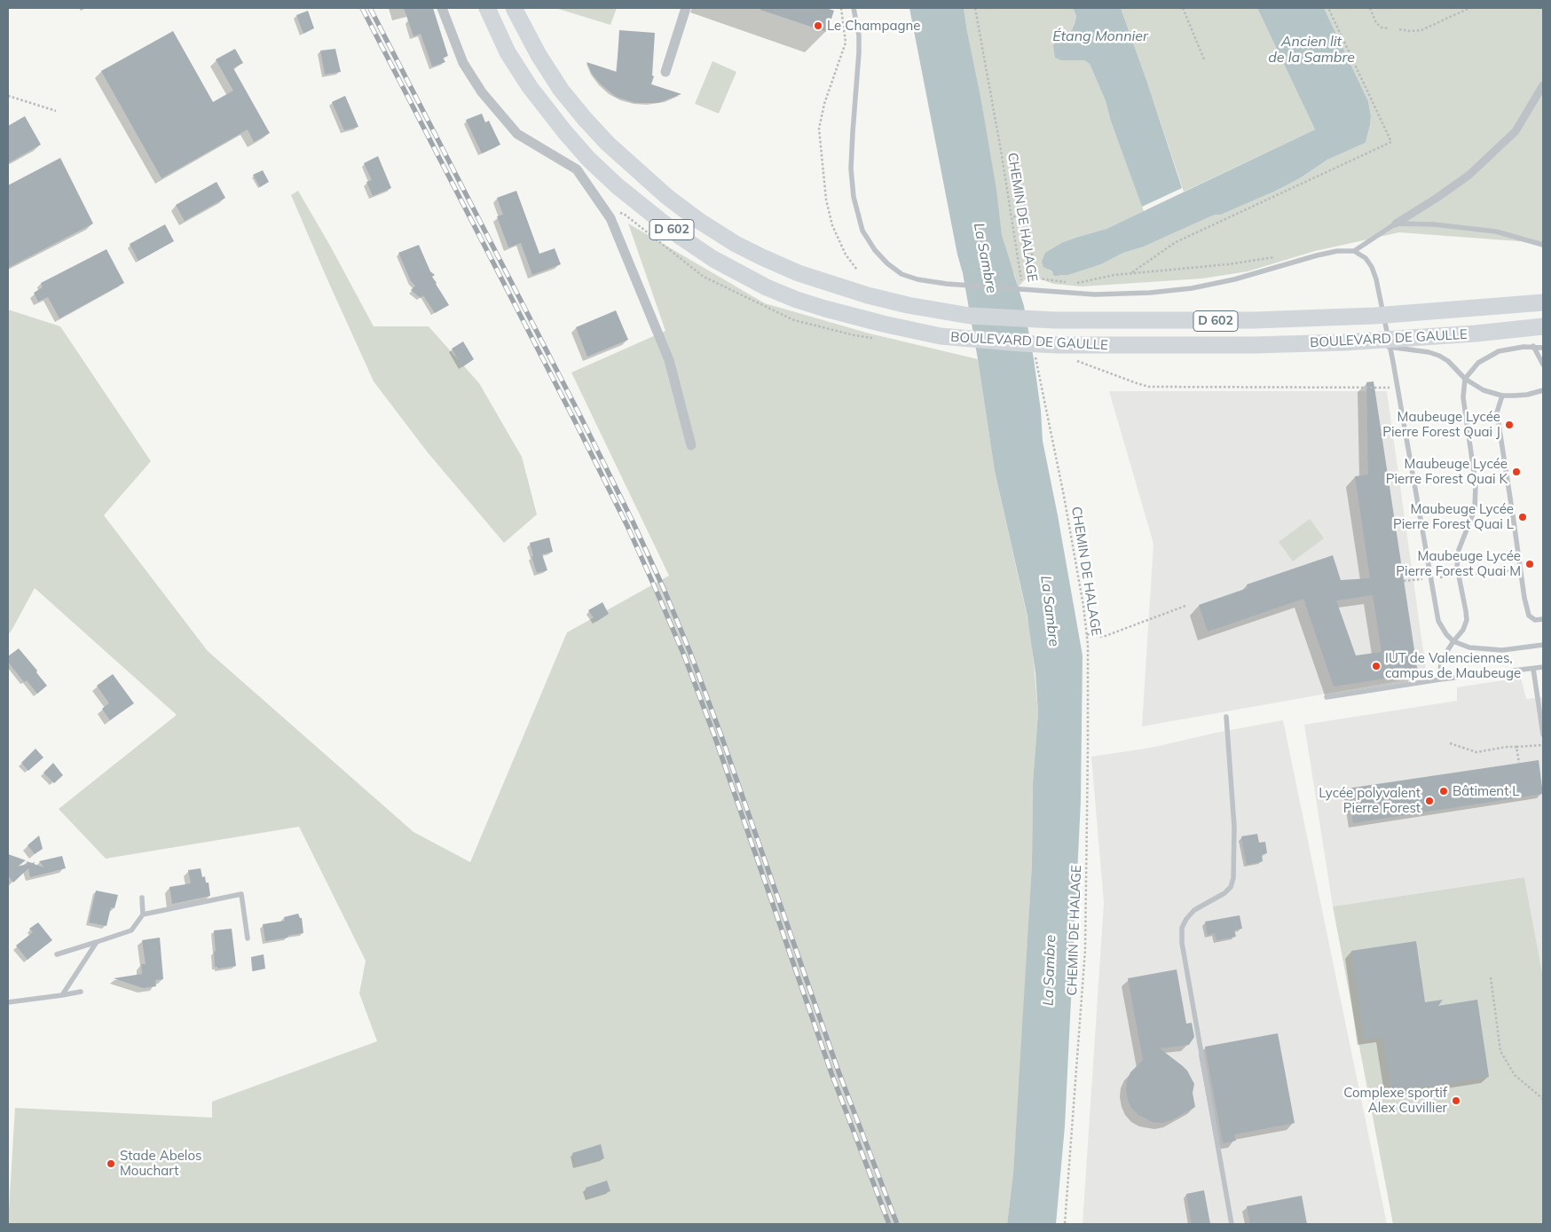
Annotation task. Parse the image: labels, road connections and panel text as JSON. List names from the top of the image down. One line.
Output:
{"streets":{"main road":["D 602","BOULEVARD DE GAULLE"],"path":["CHEMIN DE HALAGE"]},"water":["Étang Monnier","Ancien lit de la Sambre","La Sambre"],"places":["Le Champagne","Maubeuge Lycée Pierre Forest Quai J","Maubeuge Lycée Pierre Forest Quai K","Maubeuge Lycée Pierre Forest Quai L","Maubeuge Lycée Pierre Forest Quai M","IUT de Valenciennes, campus de Maubeuge","Bâtiment L","Lycée polyvalent Pierre Forest","Complexe sportif Alex Cuvillier","Stade Abelos Mouchart"]}
